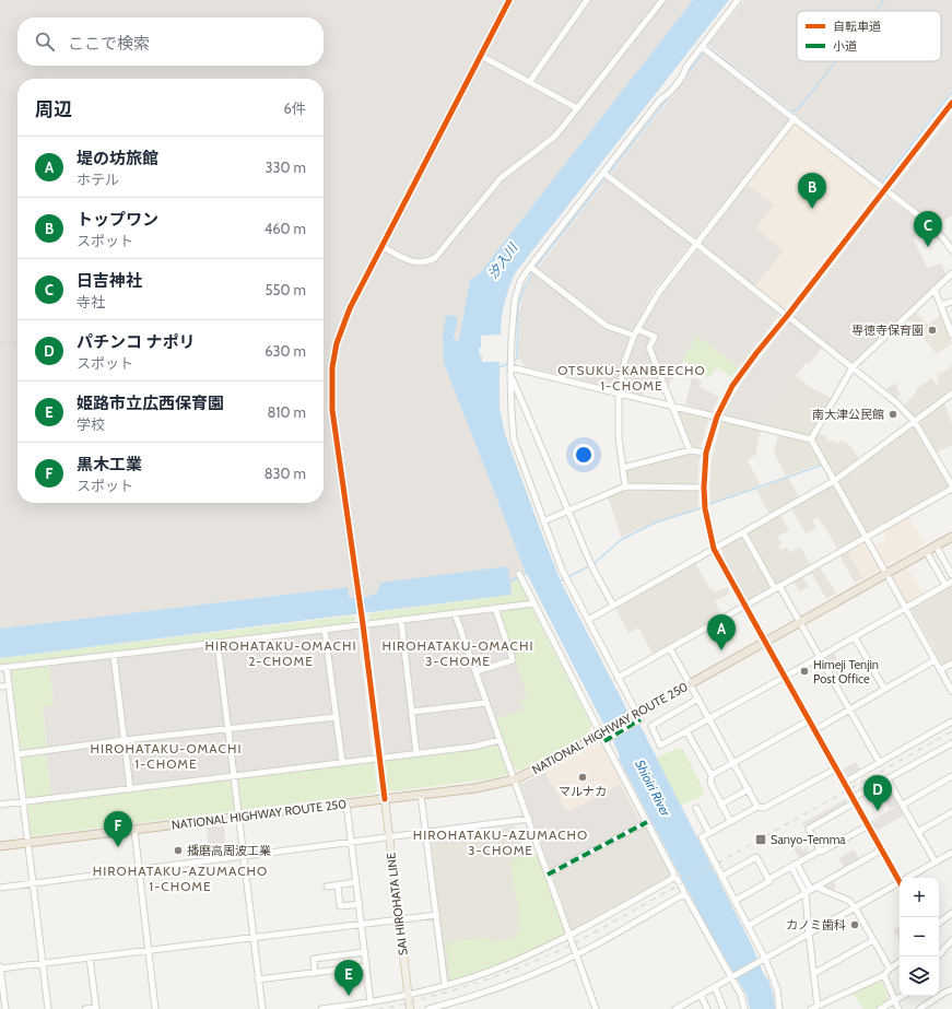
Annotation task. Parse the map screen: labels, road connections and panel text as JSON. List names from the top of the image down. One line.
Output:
{"streets":{"highway":["NATIONAL HIGHWAY ROUTE 250"],"main road":["SAI HIROHATA LINE"]},"crossings":[["NATIONAL HIGHWAY ROUTE 250","SAI HIROHATA LINE"]],"districts":["OTSUKU-KANBEECHO 1-CHOME","HIROHATAKU-OMACHI 2-CHOME","HIROHATAKU-OMACHI 3-CHOME","HIROHATAKU-OMACHI 1-CHOME","HIROHATAKU-AZUMACHO 3-CHOME","HIROHATAKU-AZUMACHO 1-CHOME"],"water":["汐入川","Shioiri River"],"places":{"other":["専徳寺保育園","南大津公民館","Himeji Tenjin Post Office","マルナカ","播磨高周波工業","カノミ歯科"],"transit":["Sanyo-Temma"]},"legend":["自転車道","小道"],"page":{"search":"ここで検索","heading":["周辺","6件"],"list":[{"mark":"A","name":"堤の坊旅館","note":"ホテル","value":"330 m"},{"mark":"B","name":"トップワン","note":"スポット","value":"460 m"},{"mark":"C","name":"日吉神社","note":"寺社","value":"550 m"},{"mark":"D","name":"パチンコ ナポリ","note":"スポット","value":"630 m"},{"mark":"E","name":"姫路市立広西保育園","note":"学校","value":"810 m"},{"mark":"F","name":"黒木工業","note":"スポット","value":"830 m"}],"pins":["B","C","A","D","F","E"],"map_buttons":["+","−"]}}
